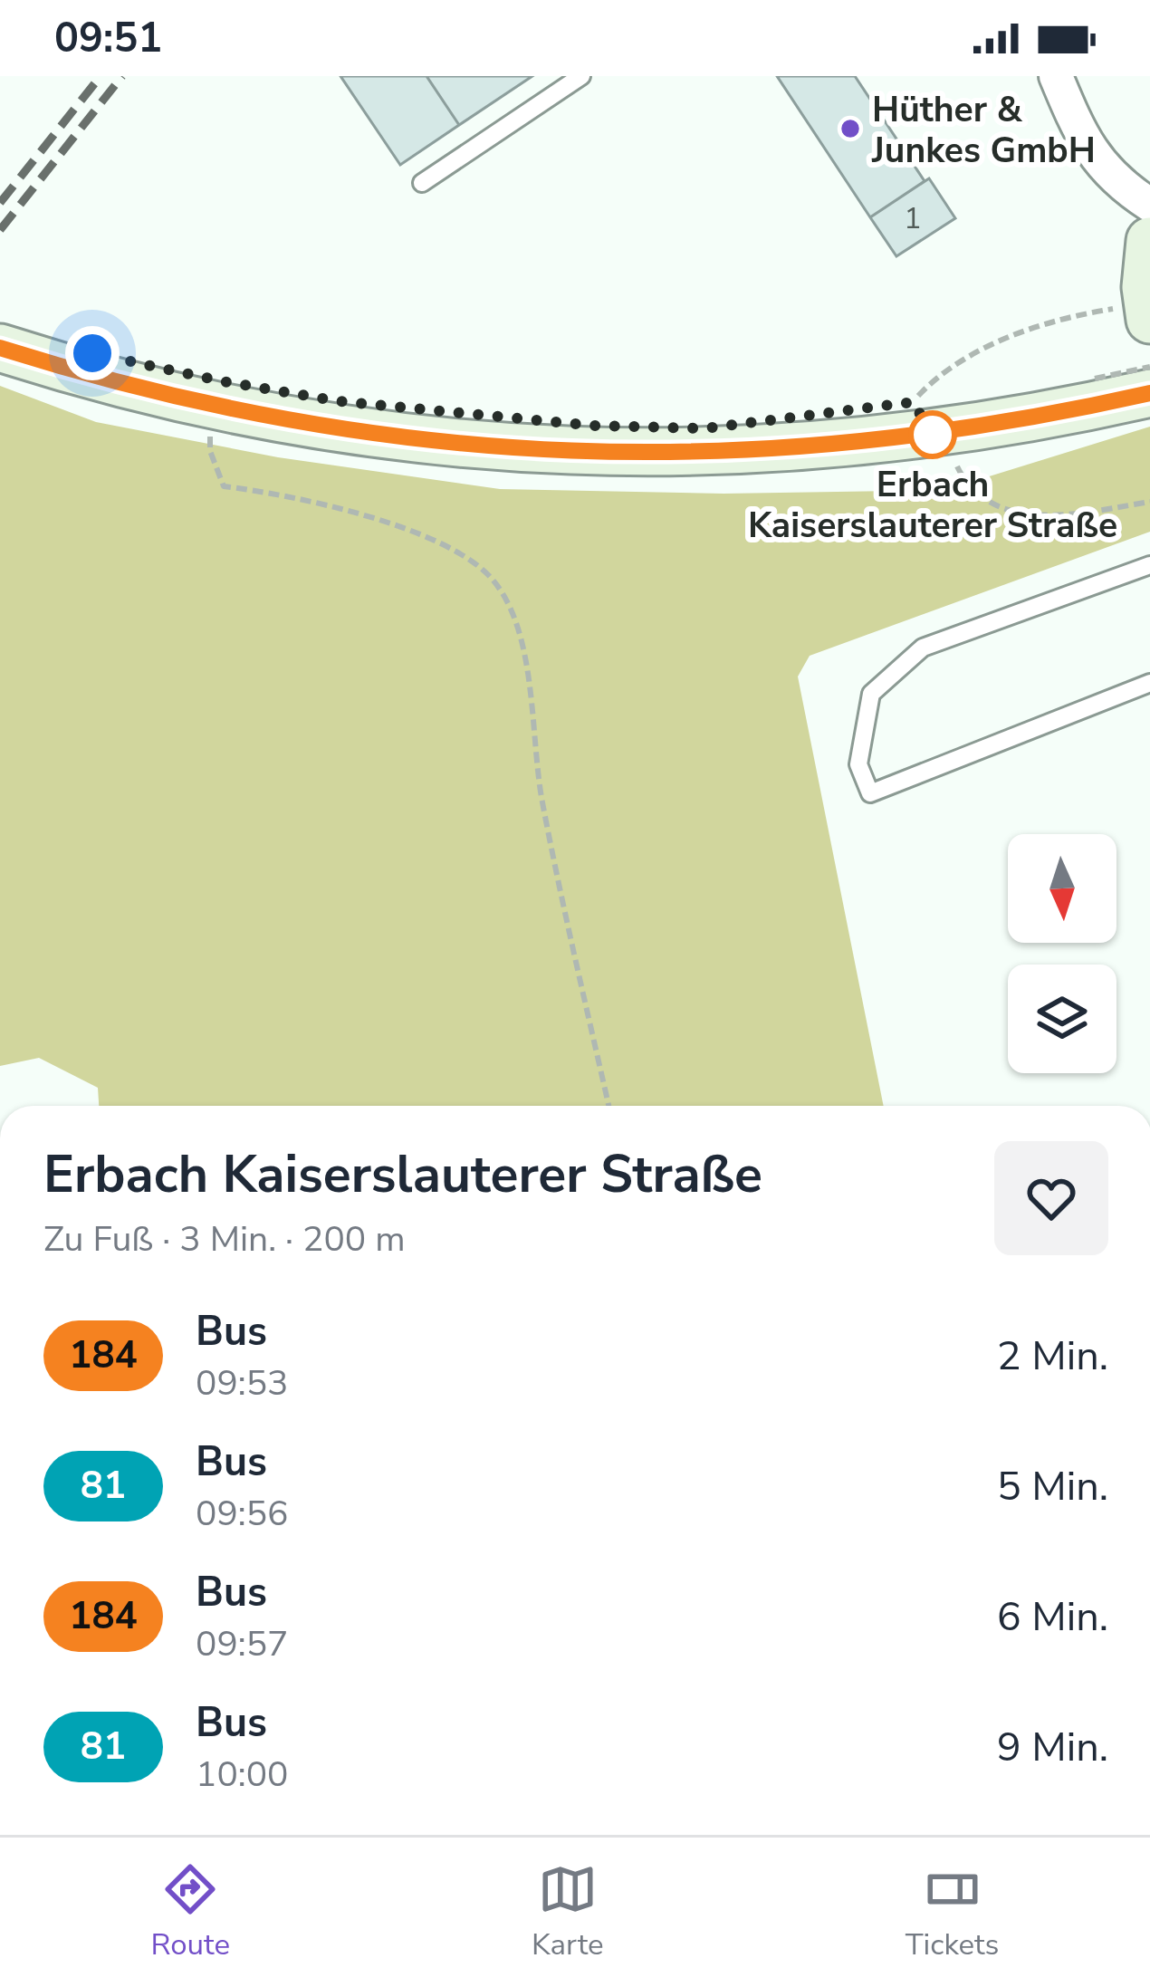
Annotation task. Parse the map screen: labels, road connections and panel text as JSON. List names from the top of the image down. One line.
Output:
{"places":["Hüther & Junkes GmbH","Erbach Kaiserslauterer Straße"],"lines":["bus line 184"],"house_numbers":["1"],"north":"bottom","page":{"status":"09:51","heading":["Erbach Kaiserslauterer Straße","Zu Fuß · 3 Min. · 200 m"],"list":[{"mark":"184","name":"Bus","note":"09:53","value":"2 Min."},{"mark":"81","name":"Bus","note":"09:56","value":"5 Min."},{"mark":"184","name":"Bus","note":"09:57","value":"6 Min."},{"mark":"81","name":"Bus","note":"10:00","value":"9 Min."}],"tabs":["Route","Karte","Tickets"]}}
